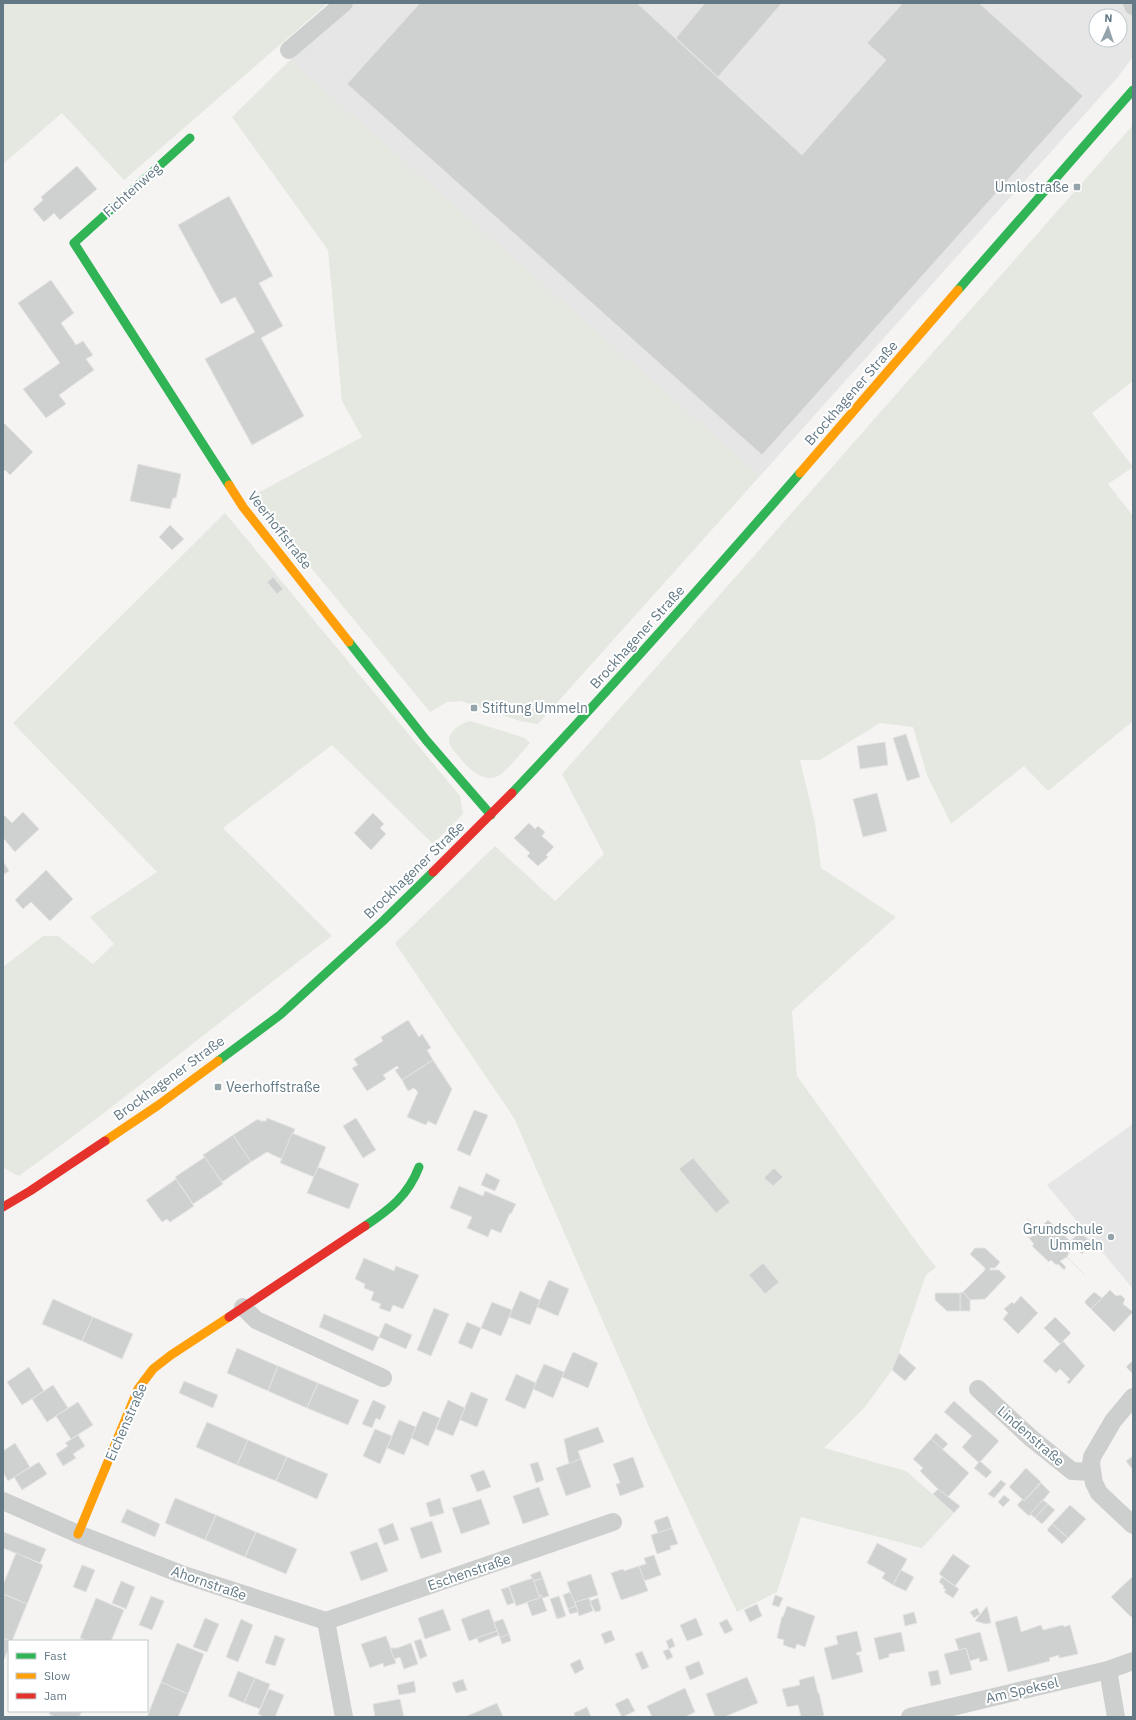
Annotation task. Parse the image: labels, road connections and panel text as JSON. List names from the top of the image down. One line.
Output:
{"streets":{"main road":["Fichtenweg","Brockhagener Straße","Veerhoffstraße","Eichenstraße"],"street":["Lindenstraße","Eschenstraße","Ahornstraße","Am Speksel"]},"crossings":[["Fichtenweg","Veerhoffstraße"],["Brockhagener Straße","Veerhoffstraße"],["Eichenstraße","Ahornstraße"],["Eschenstraße","Ahornstraße"]],"places":{"transit":["Umlostraße","Stiftung Ummeln","Veerhoffstraße"],"other":["Grundschule Ummeln"]},"legend":["Fast","Slow","Jam"],"north":"top"}
